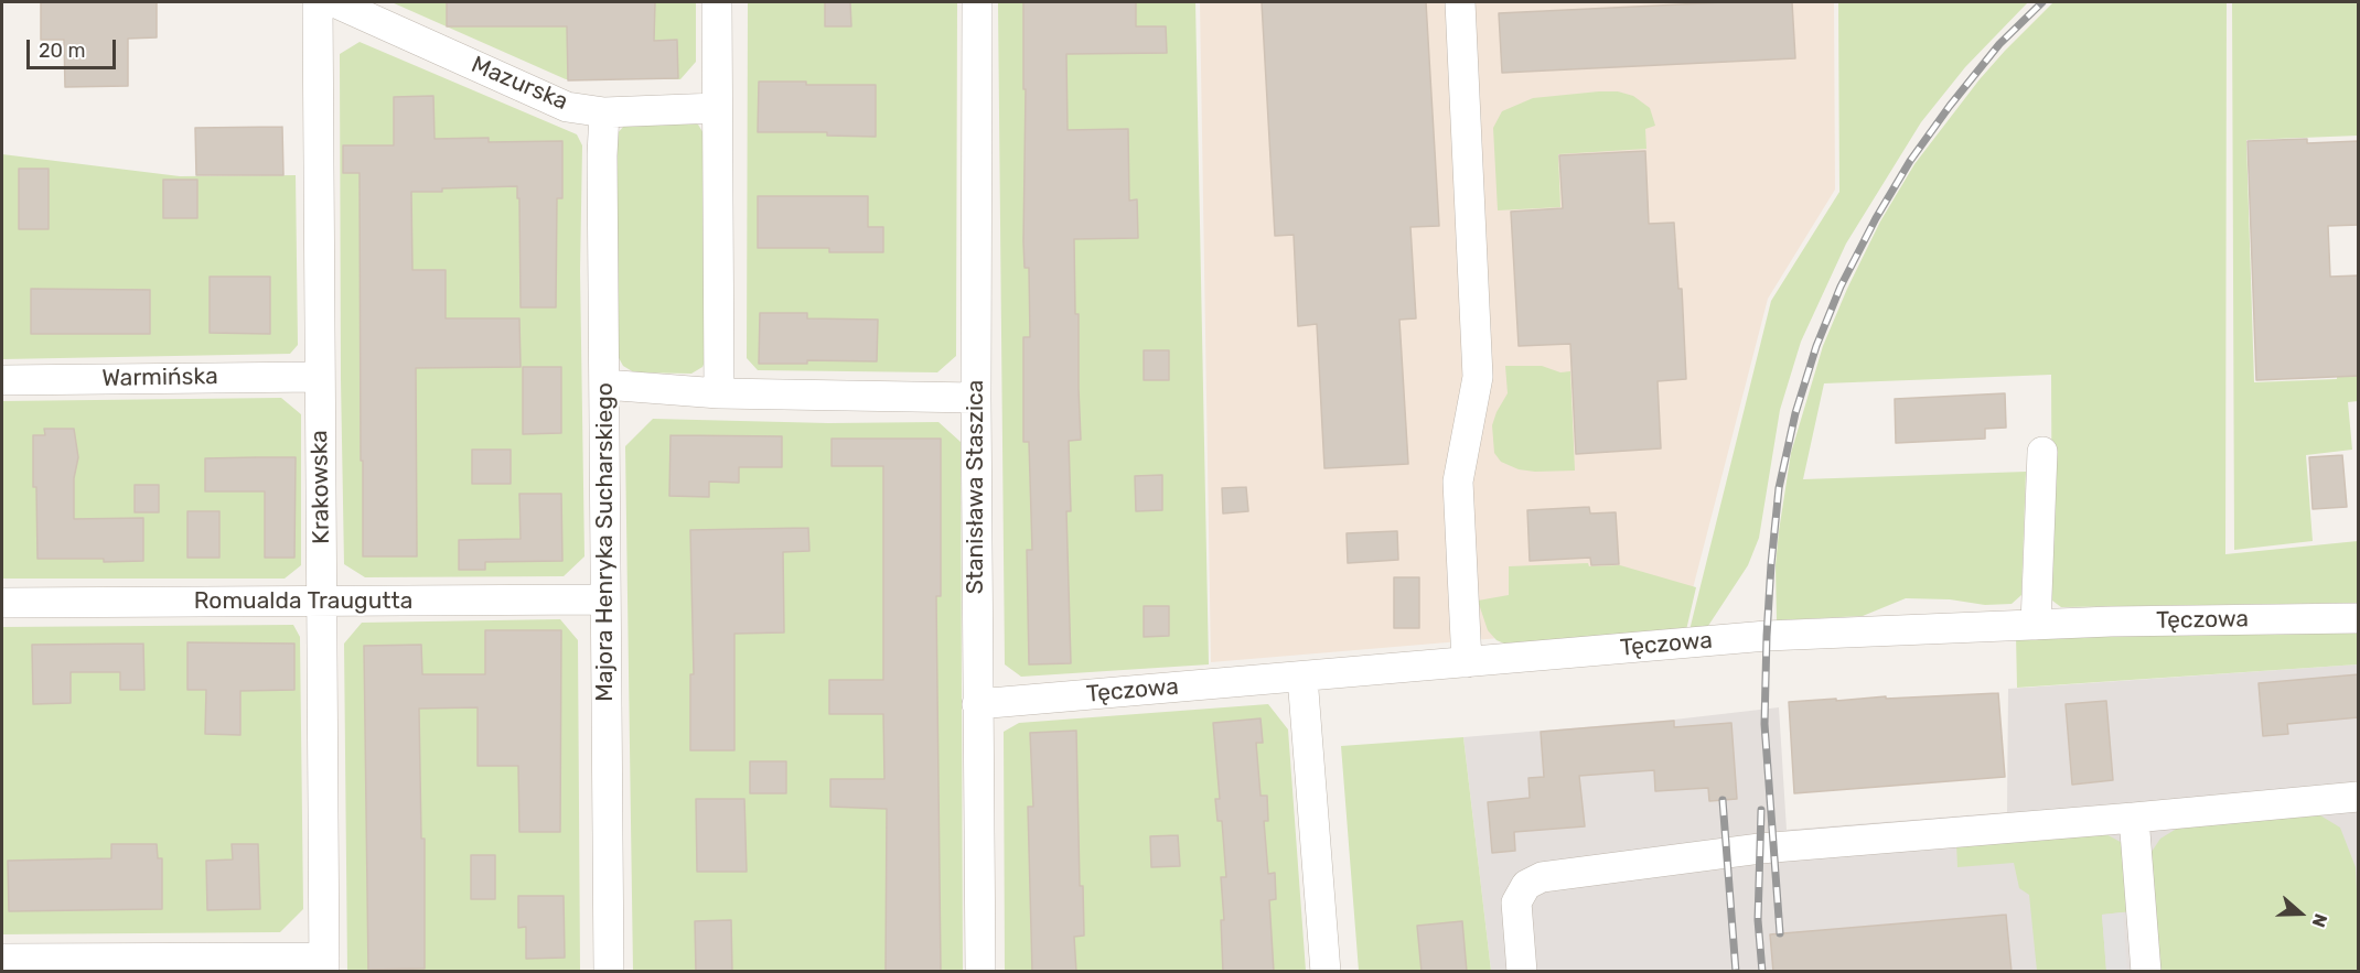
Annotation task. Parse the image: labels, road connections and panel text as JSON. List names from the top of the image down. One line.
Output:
{"streets":{"street":["Mazurska","Warmińska","Krakowska","Stanisława Staszica","Majora Henryka Sucharskiego","Romualda Traugutta","Tęczowa"]},"crossings":[["Mazurska","Majora Henryka Sucharskiego"],["Warmińska","Krakowska"],["Krakowska","Romualda Traugutta"],["Stanisława Staszica","Tęczowa"],["Majora Henryka Sucharskiego","Romualda Traugutta"]],"scale_bar":"20 m","north":"right"}
